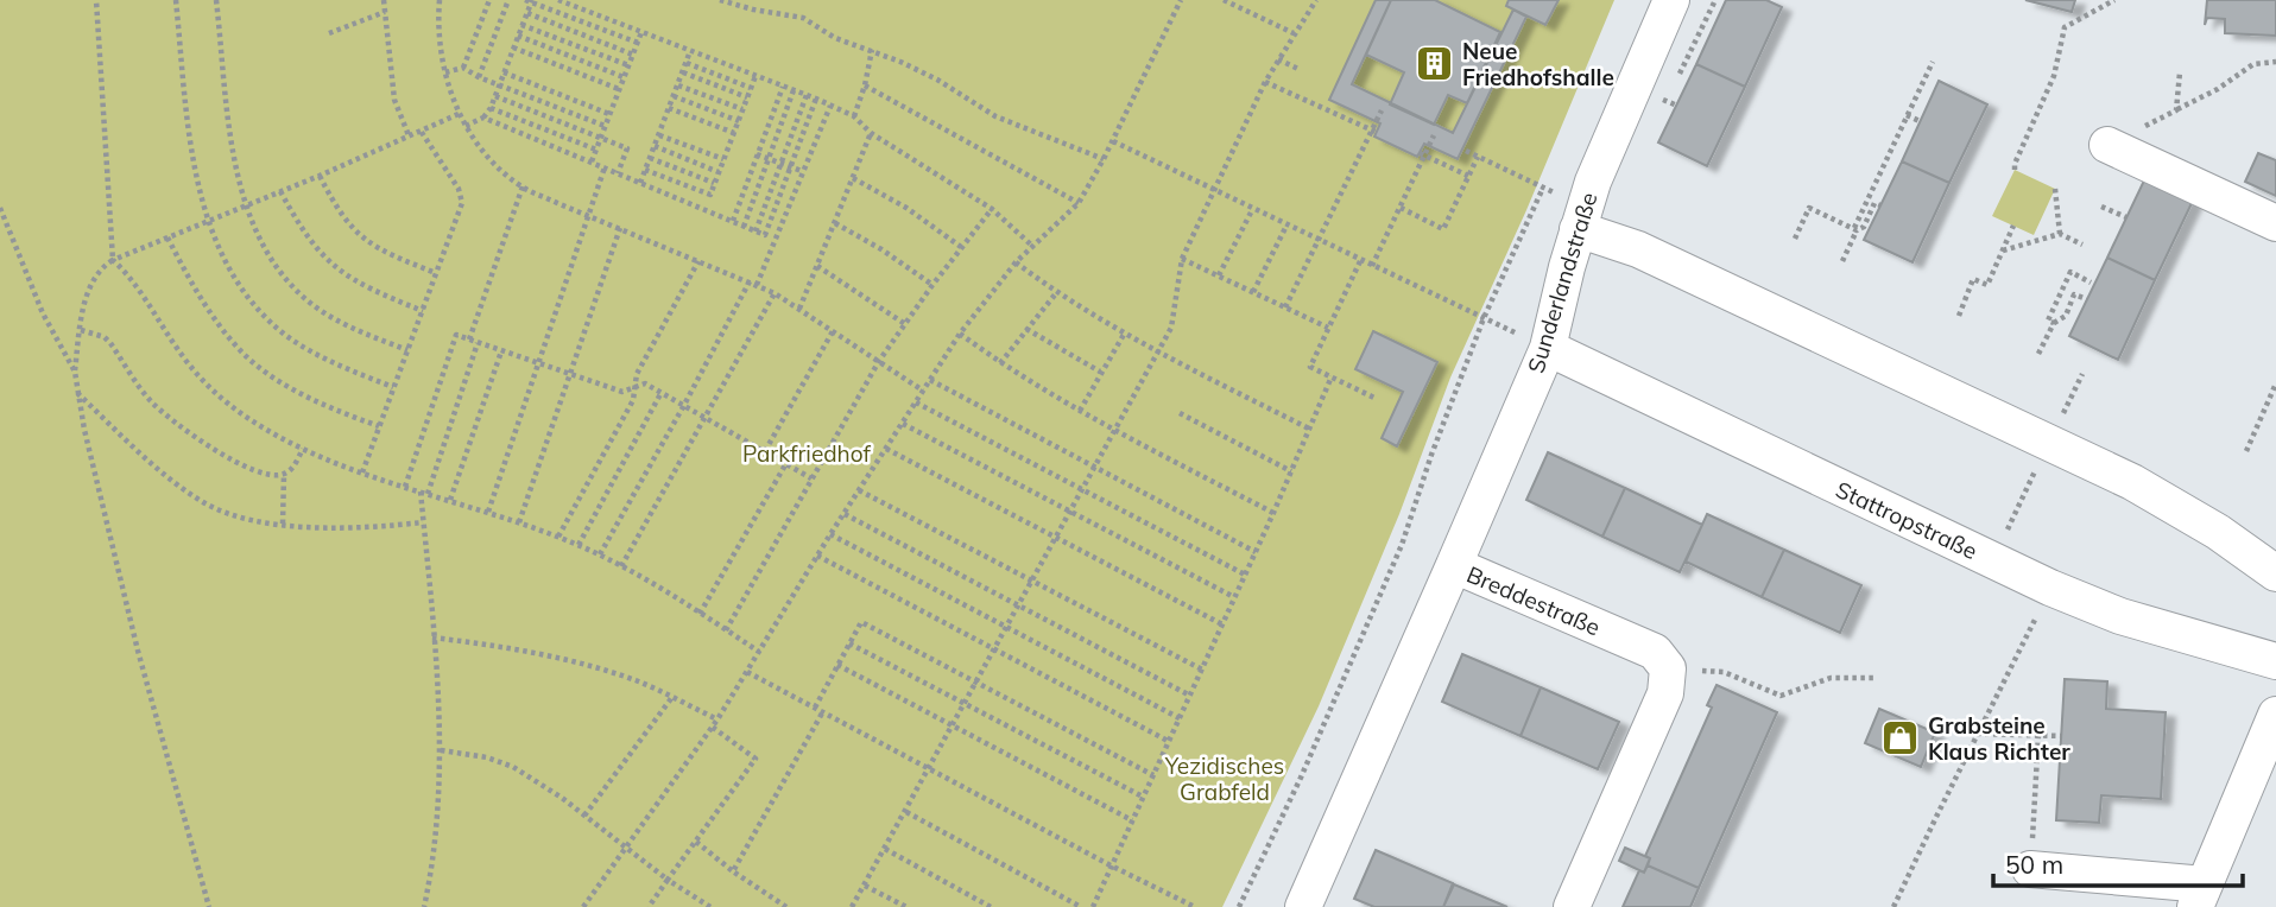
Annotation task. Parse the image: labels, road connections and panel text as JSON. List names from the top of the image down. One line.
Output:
{"streets":{"street":["Sunderlandstraße","Stattropstraße","Breddestraße"]},"crossings":[["Sunderlandstraße","Stattropstraße"],["Sunderlandstraße","Breddestraße"]],"parks":["Parkfriedhof","Yezidisches Grabfeld"],"places":{"building":["Neue Friedhofshalle"],"shop":["Grabsteine Klaus Richter"]},"scale_bar":"50 m"}
